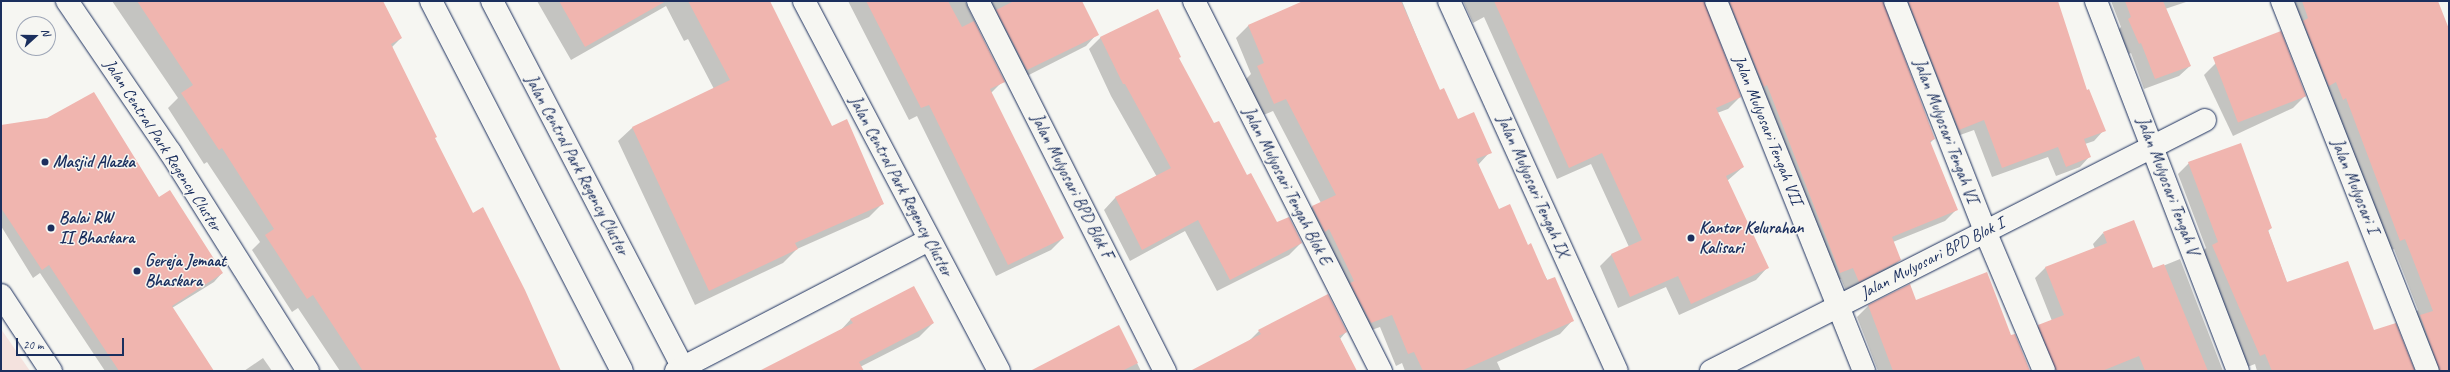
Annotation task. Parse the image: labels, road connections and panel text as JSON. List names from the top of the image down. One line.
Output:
{"streets":{"street":["Jalan Mulyosari Tengah VII","Jalan Mulyosari Tengah VI","Jalan Central Park Regency Cluster","Jalan Mulyosari BPD Blok F","Jalan Mulyosari Tengah Blok E","Jalan Mulyosari Tengah IX","Jalan Mulyosari Tengah V","Jalan Mulyosari I","Jalan Mulyosari BPD Blok I"]},"crossings":[["Jalan Mulyosari Tengah VII","Jalan Mulyosari BPD Blok I"],["Jalan Mulyosari Tengah VI","Jalan Mulyosari BPD Blok I"],["Jalan Mulyosari Tengah V","Jalan Mulyosari BPD Blok I"]],"places":["Masjid Alazka","Balai RW II Bhaskara","Kantor Kelurahan Kalisari","Gereja Jemaat Bhaskara"],"scale_bar":"20 m","north":"right"}
